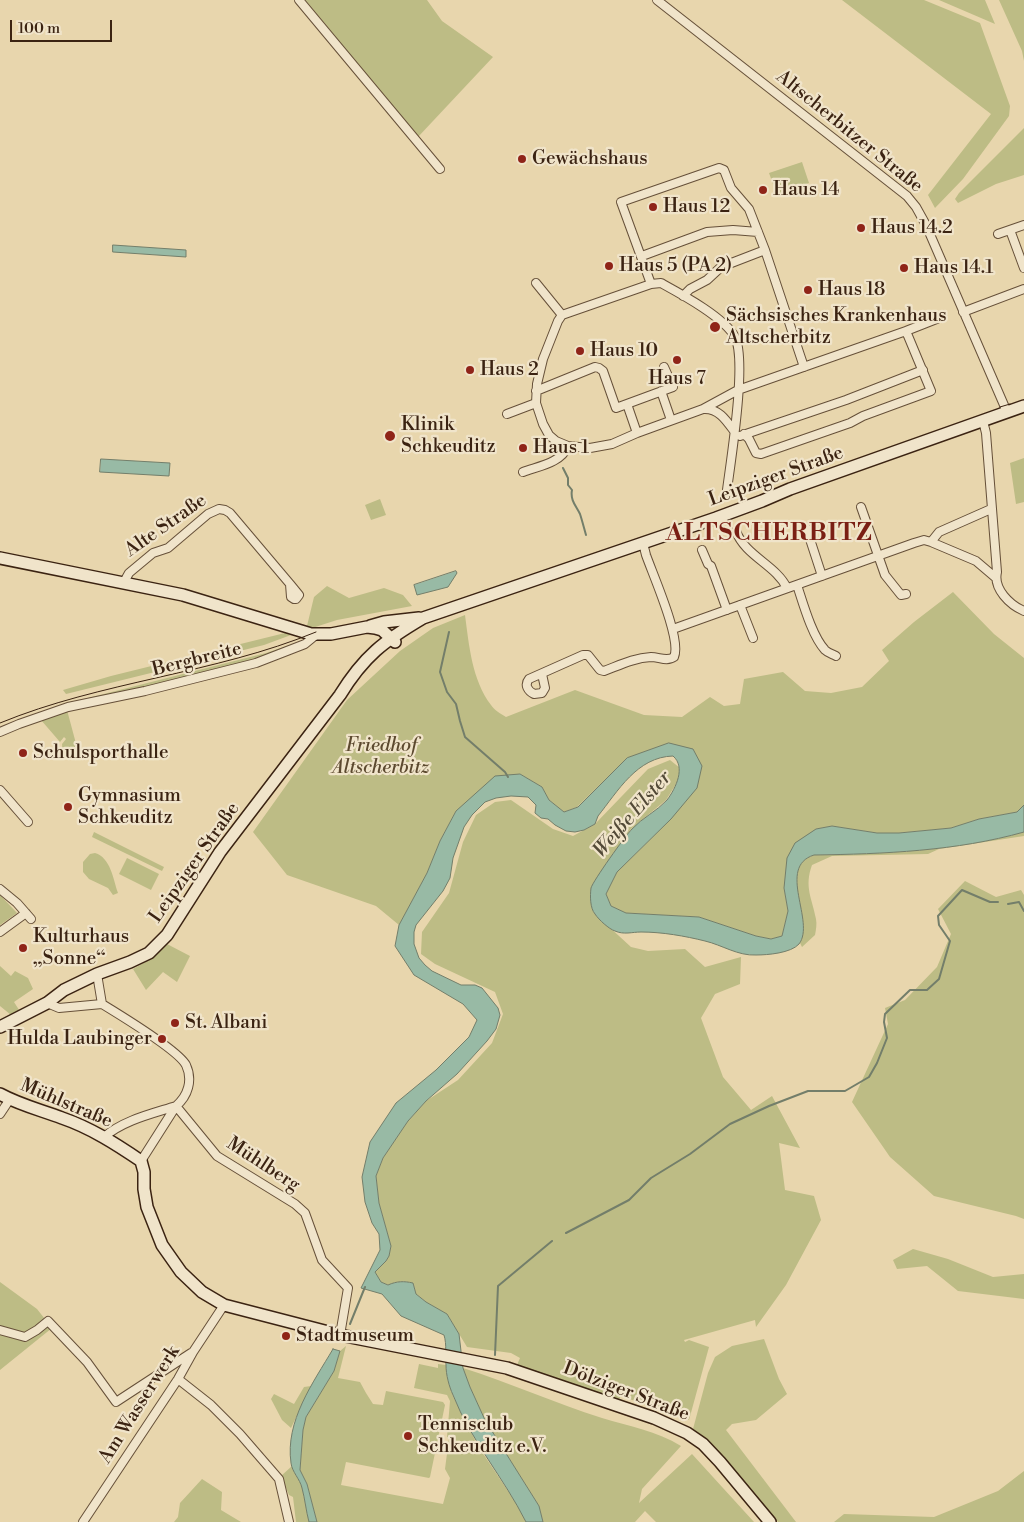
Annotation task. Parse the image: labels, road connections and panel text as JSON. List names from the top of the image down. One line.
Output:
{"streets":{"street":["Altscherbitzer Straße","Leipziger Straße","Alte Straße","Bergbreite","Mühlstraße","Mühlberg","Dölziger Straße","Am Wasserwerk"]},"crossings":[["Altscherbitzer Straße","Leipziger Straße"],["Leipziger Straße","Bergbreite"],["Alte Straße","Bergbreite"],["Mühlberg","Dölziger Straße"]],"districts":["ALTSCHERBITZ"],"water":["Weiße Elster"],"parks":["Friedhof Altscherbitz"],"places":["Gewächshaus","Haus 14","Haus 12","Haus 14.2","Haus 5 (PA 2)","Haus 14.1","Haus 18","Sächsisches Krankenhaus Altscherbitz","Haus 10","Haus 7","Haus 2","Klinik Schkeuditz","Haus 1","Schulsporthalle","Gymnasium Schkeuditz","Kulturhaus „Sonne“","St. Albani","Hulda Laubinger","Stadtmuseum","Tennisclub Schkeuditz e.V."],"scale_bar":"100 m"}
